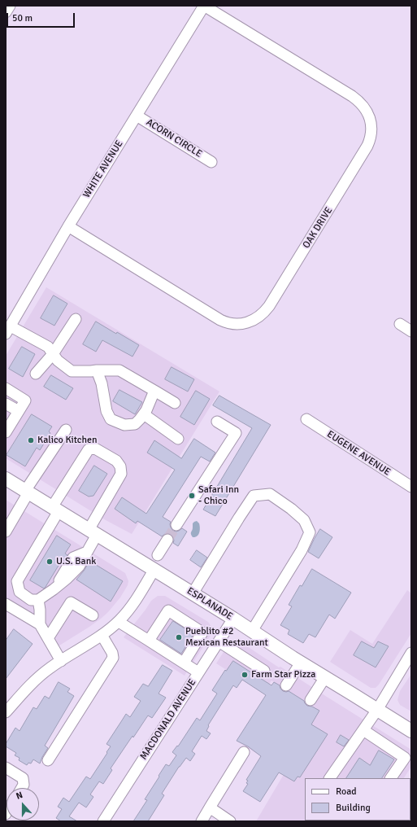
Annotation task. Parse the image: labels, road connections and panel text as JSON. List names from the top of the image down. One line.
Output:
{"streets":{"main road":["ESPLANADE"],"street":["ACORN CIRCLE","WHITE AVENUE","OAK DRIVE","EUGENE AVENUE","MACDONALD AVENUE"]},"crossings":[["ACORN CIRCLE","WHITE AVENUE"],["WHITE AVENUE","OAK DRIVE"],["ESPLANADE","MACDONALD AVENUE"]],"places":["Kalico Kitchen","Safari Inn - Chico","U.S. Bank","Pueblito #2 Mexican Restaurant","Farm Star Pizza"],"legend":["Road","Building"],"scale_bar":"50 m","north":"top"}
